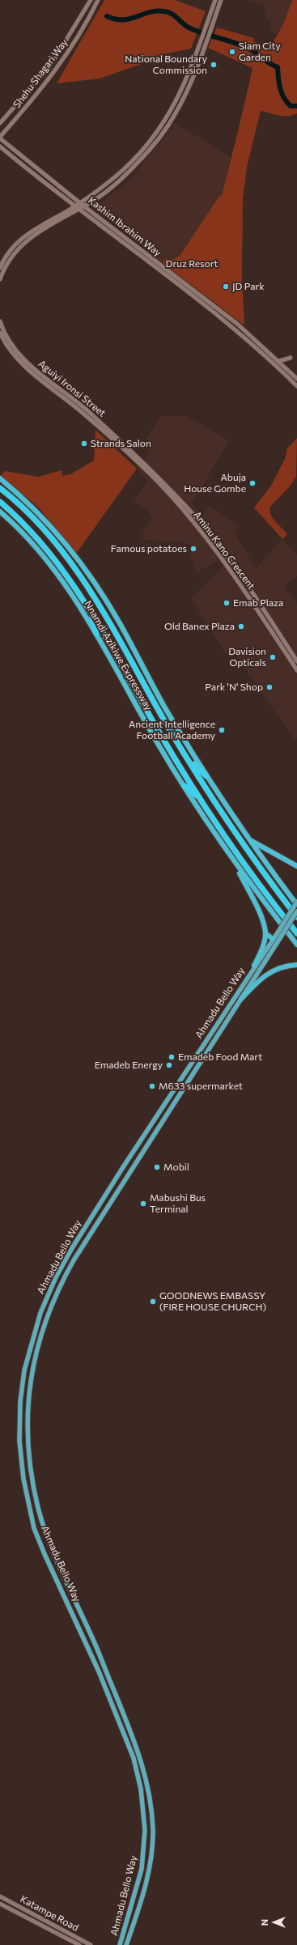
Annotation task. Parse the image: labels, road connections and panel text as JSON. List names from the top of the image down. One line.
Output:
{"streets":{"highway":["Nnamdi Azikiwe Expressway"],"main road":["Shehu Shagari Way","Kashim Ibrahim Way","Aguiyi Ironsi Street","Aminu Kano Crescent","Ahmadu Bello Way","Katampe Road"]},"crossings":[["Shehu Shagari Way","Kashim Ibrahim Way"],["Aguiyi Ironsi Street","Aminu Kano Crescent"]],"parks":["Druz Resort"],"places":["Siam City Garden","National Boundary Commission","JD Park","Strands Salon","Abuja House Gombe","Famous potatoes","Emab Plaza","Old Banex Plaza","Davision Opticals","Park 'N' Shop","Ancient Intelligence Football Academy","Emadeb Food Mart","Emadeb Energy","M633 supermarket","Mobil","Mabushi Bus Terminal","GOODNEWS EMBASSY (FIRE HOUSE CHURCH)"],"north":"left"}
